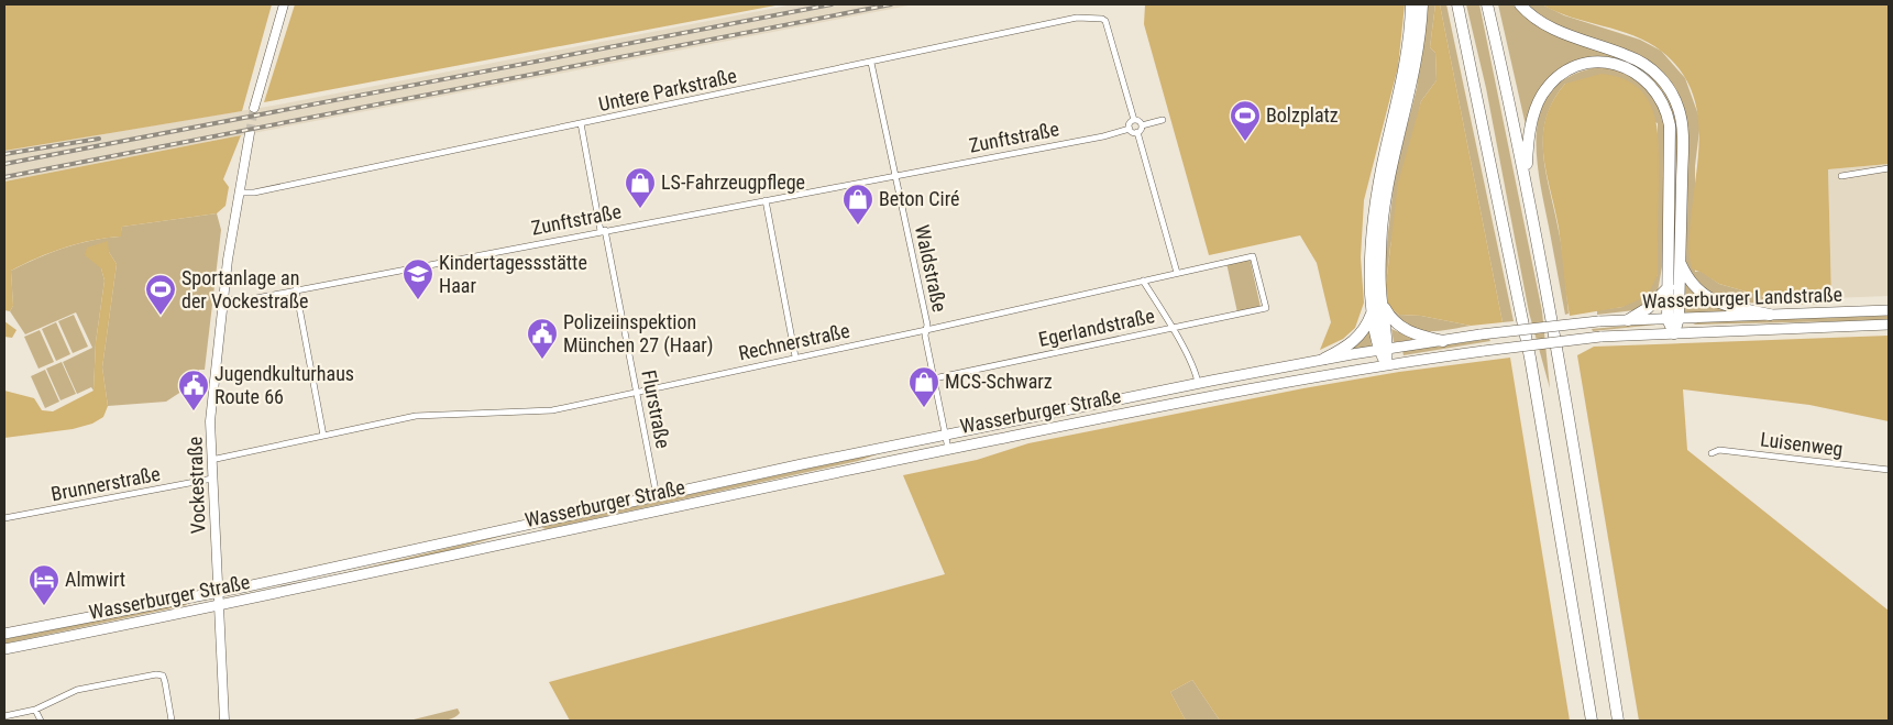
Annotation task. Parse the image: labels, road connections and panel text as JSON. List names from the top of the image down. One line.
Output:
{"streets":{"main road":["Wasserburger Landstraße","Wasserburger Straße","Vockestraße"],"street":["Untere Parkstraße","Zunftstraße","Waldstraße","Egerlandstraße","Rechnerstraße","Flurstraße","Luisenweg","Brunnerstraße"]},"crossings":[["Untere Parkstraße","Zunftstraße"],["Untere Parkstraße","Waldstraße"],["Untere Parkstraße","Flurstraße"],["Untere Parkstraße","Vockestraße"],["Zunftstraße","Waldstraße"],["Zunftstraße","Flurstraße"],["Zunftstraße","Vockestraße"],["Waldstraße","Egerlandstraße"],["Waldstraße","Rechnerstraße"],["Waldstraße","Wasserburger Straße"],["Wasserburger Landstraße","Wasserburger Straße"],["Egerlandstraße","Rechnerstraße"],["Rechnerstraße","Flurstraße"],["Rechnerstraße","Vockestraße"],["Flurstraße","Wasserburger Straße"],["Wasserburger Straße","Vockestraße"],["Brunnerstraße","Vockestraße"]],"places":{"sports":["Bolzplatz","Sportanlage an der Vockestraße"],"shop":["LS-Fahrzeugpflege","Beton Ciré","MCS-Schwarz"],"school or university":["Kindertagessstätte Haar"],"public building":["Polizeiinspektion München 27 (Haar)","Jugendkulturhaus Route 66"],"hotel":["Almwirt"]}}
